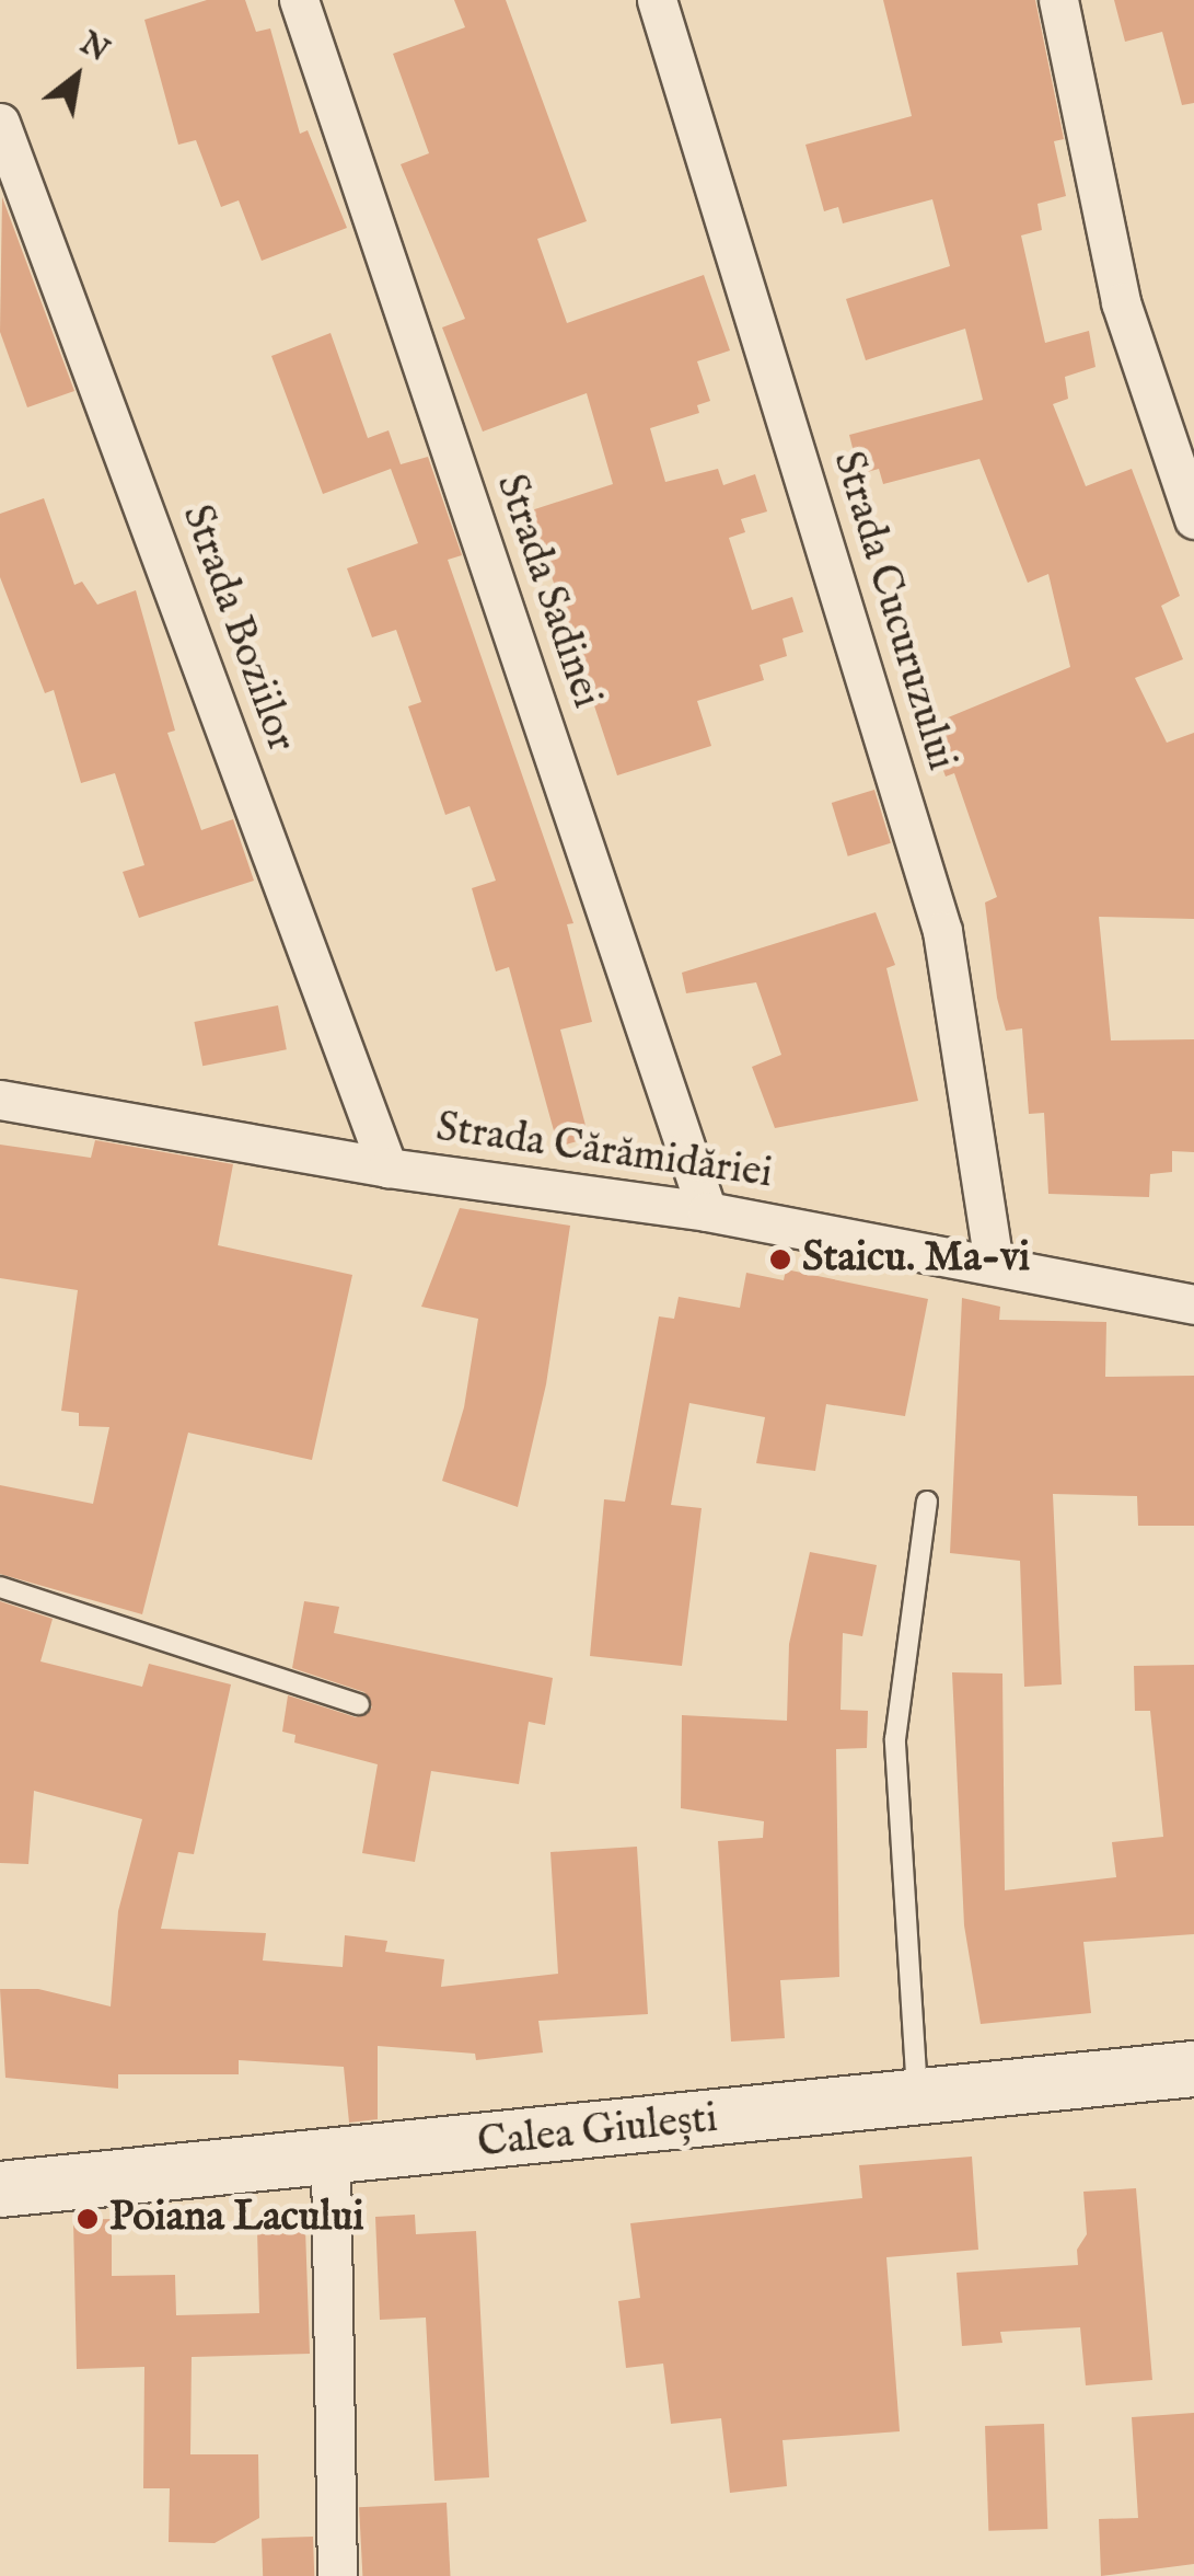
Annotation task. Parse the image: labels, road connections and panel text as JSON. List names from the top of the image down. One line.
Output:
{"streets":{"main road":["Calea Giulești"],"street":["Strada Sadinei","Strada Cucuruzului","Strada Boziilor","Strada Cărămidăriei"]},"crossings":[["Strada Sadinei","Strada Cărămidăriei"],["Strada Cucuruzului","Strada Cărămidăriei"],["Strada Boziilor","Strada Cărămidăriei"]],"places":["Staicu. Ma-vi","Poiana Lacului"],"north":"top right"}
